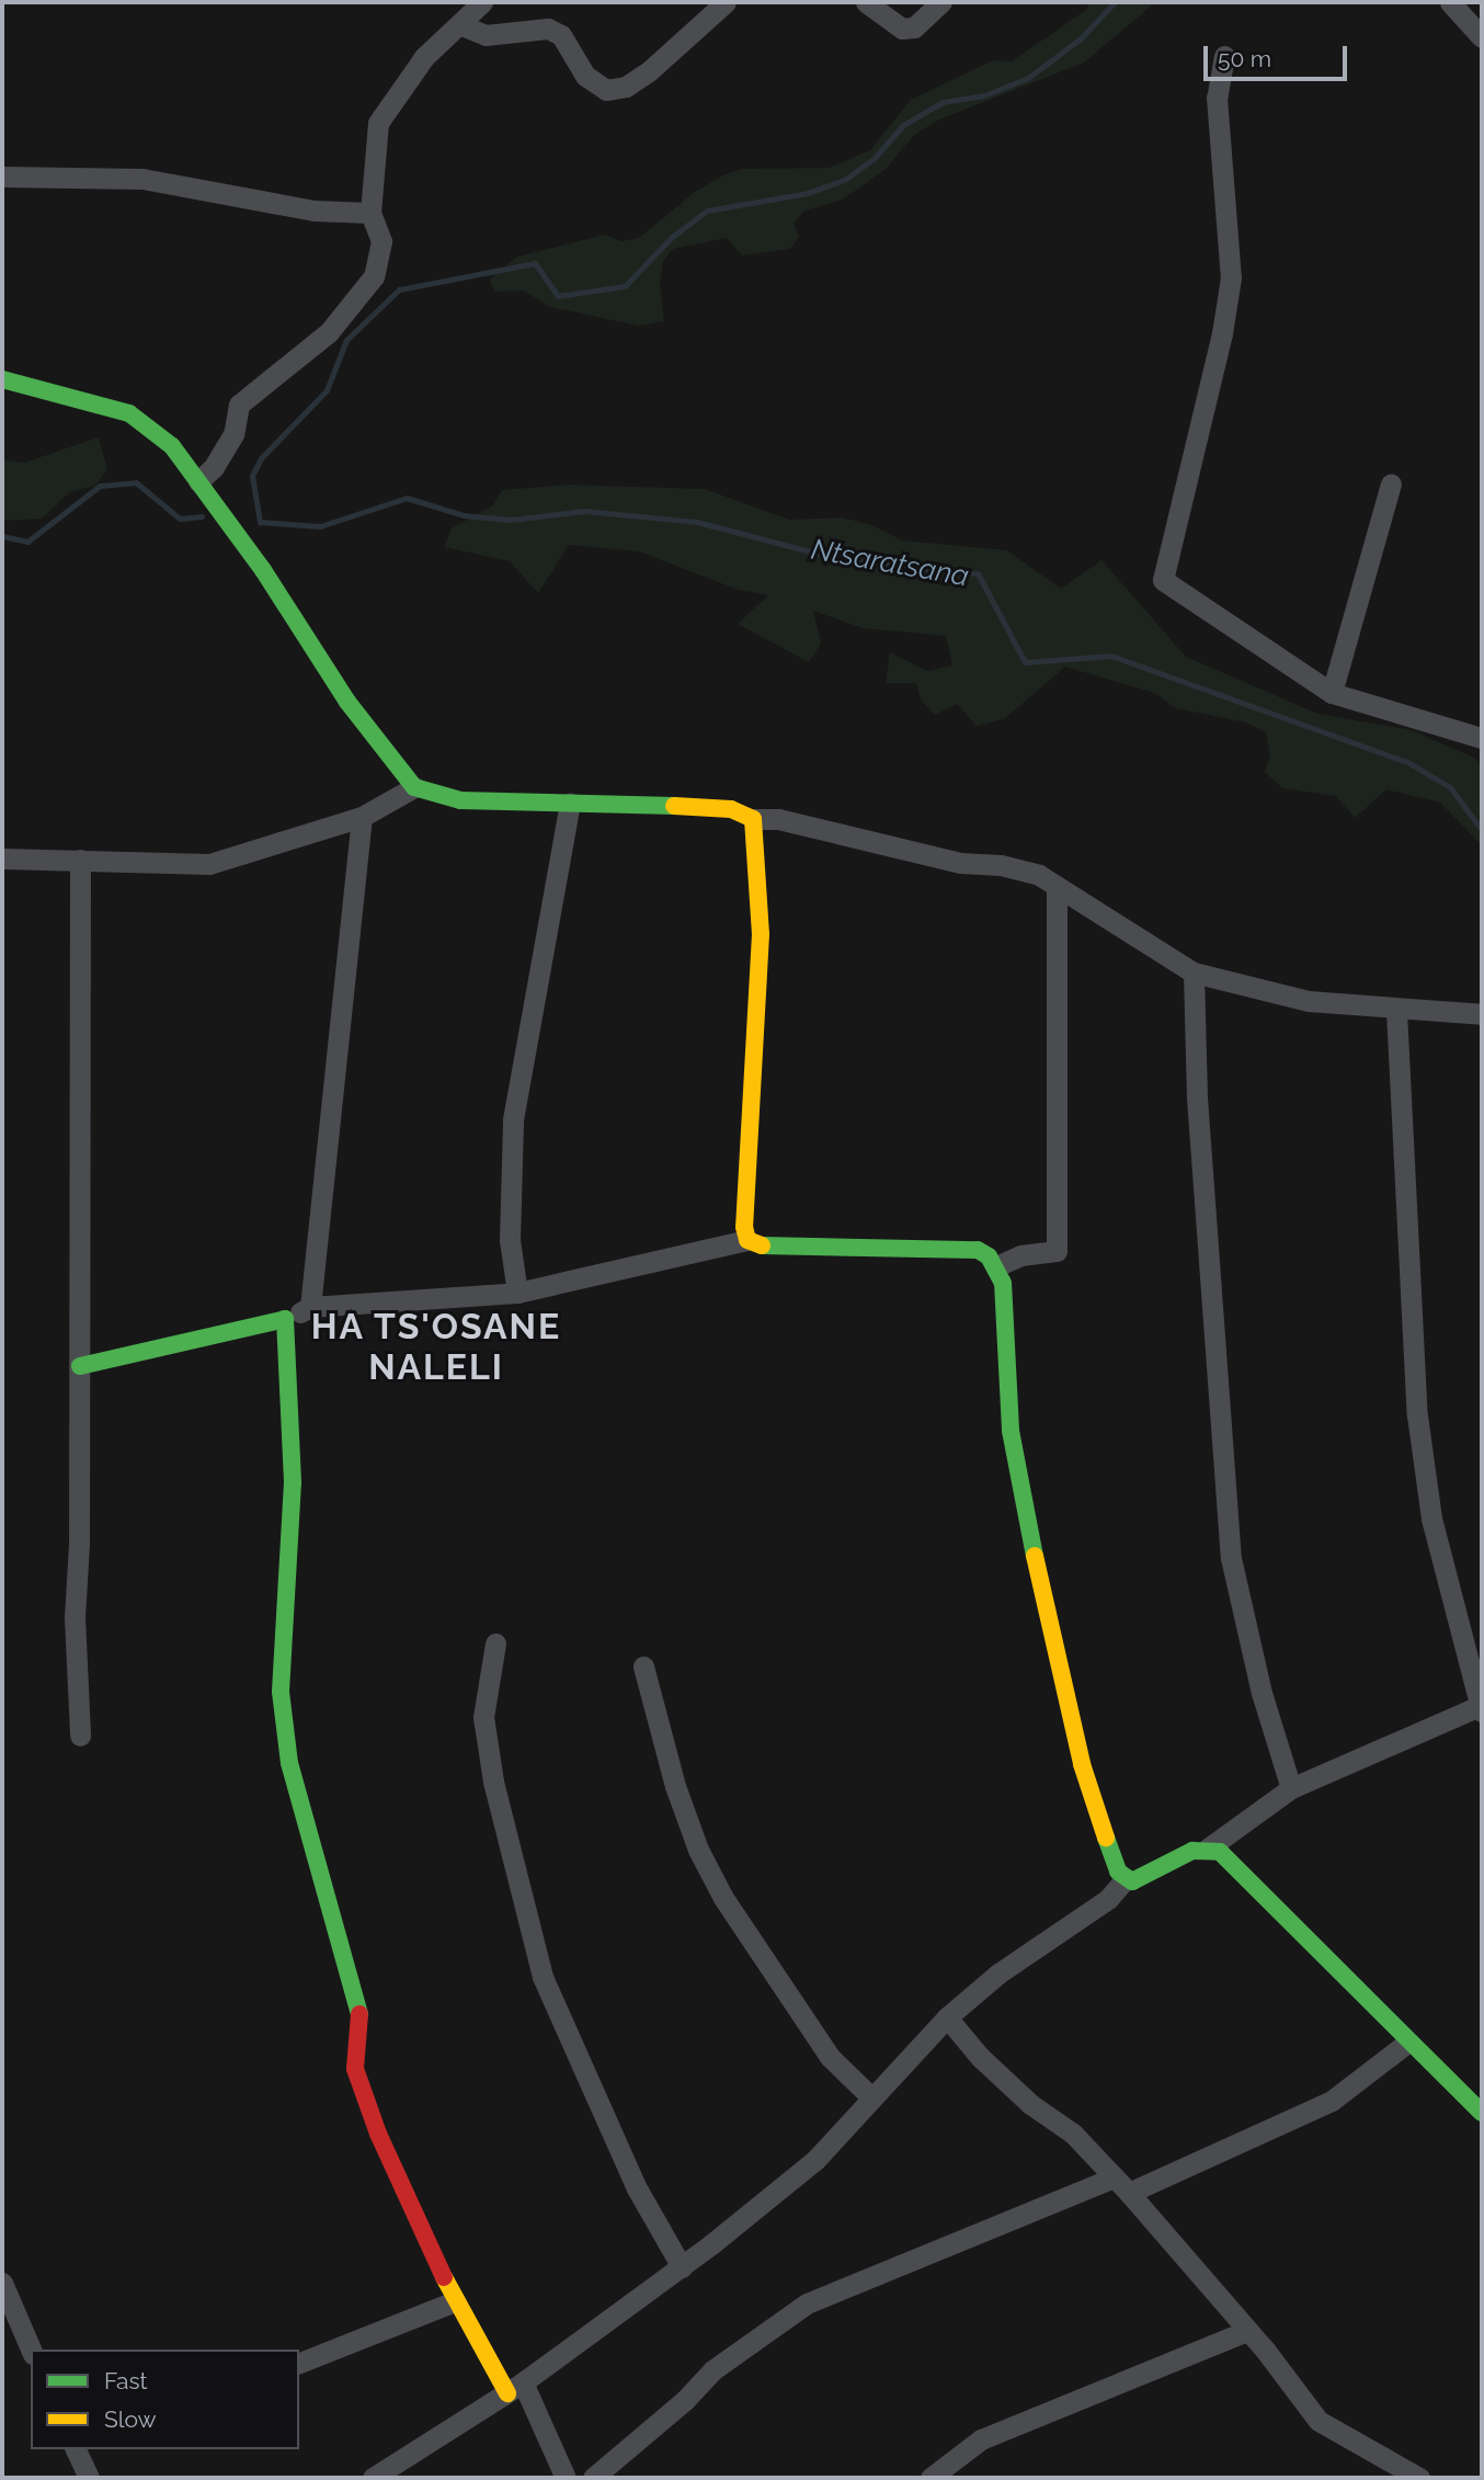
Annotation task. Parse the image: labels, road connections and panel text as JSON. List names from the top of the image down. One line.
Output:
{"districts":["HA TS'OSANE NALELI"],"water":["Ntsaratsana"],"legend":["Fast","Slow"],"scale_bar":"50 m"}
